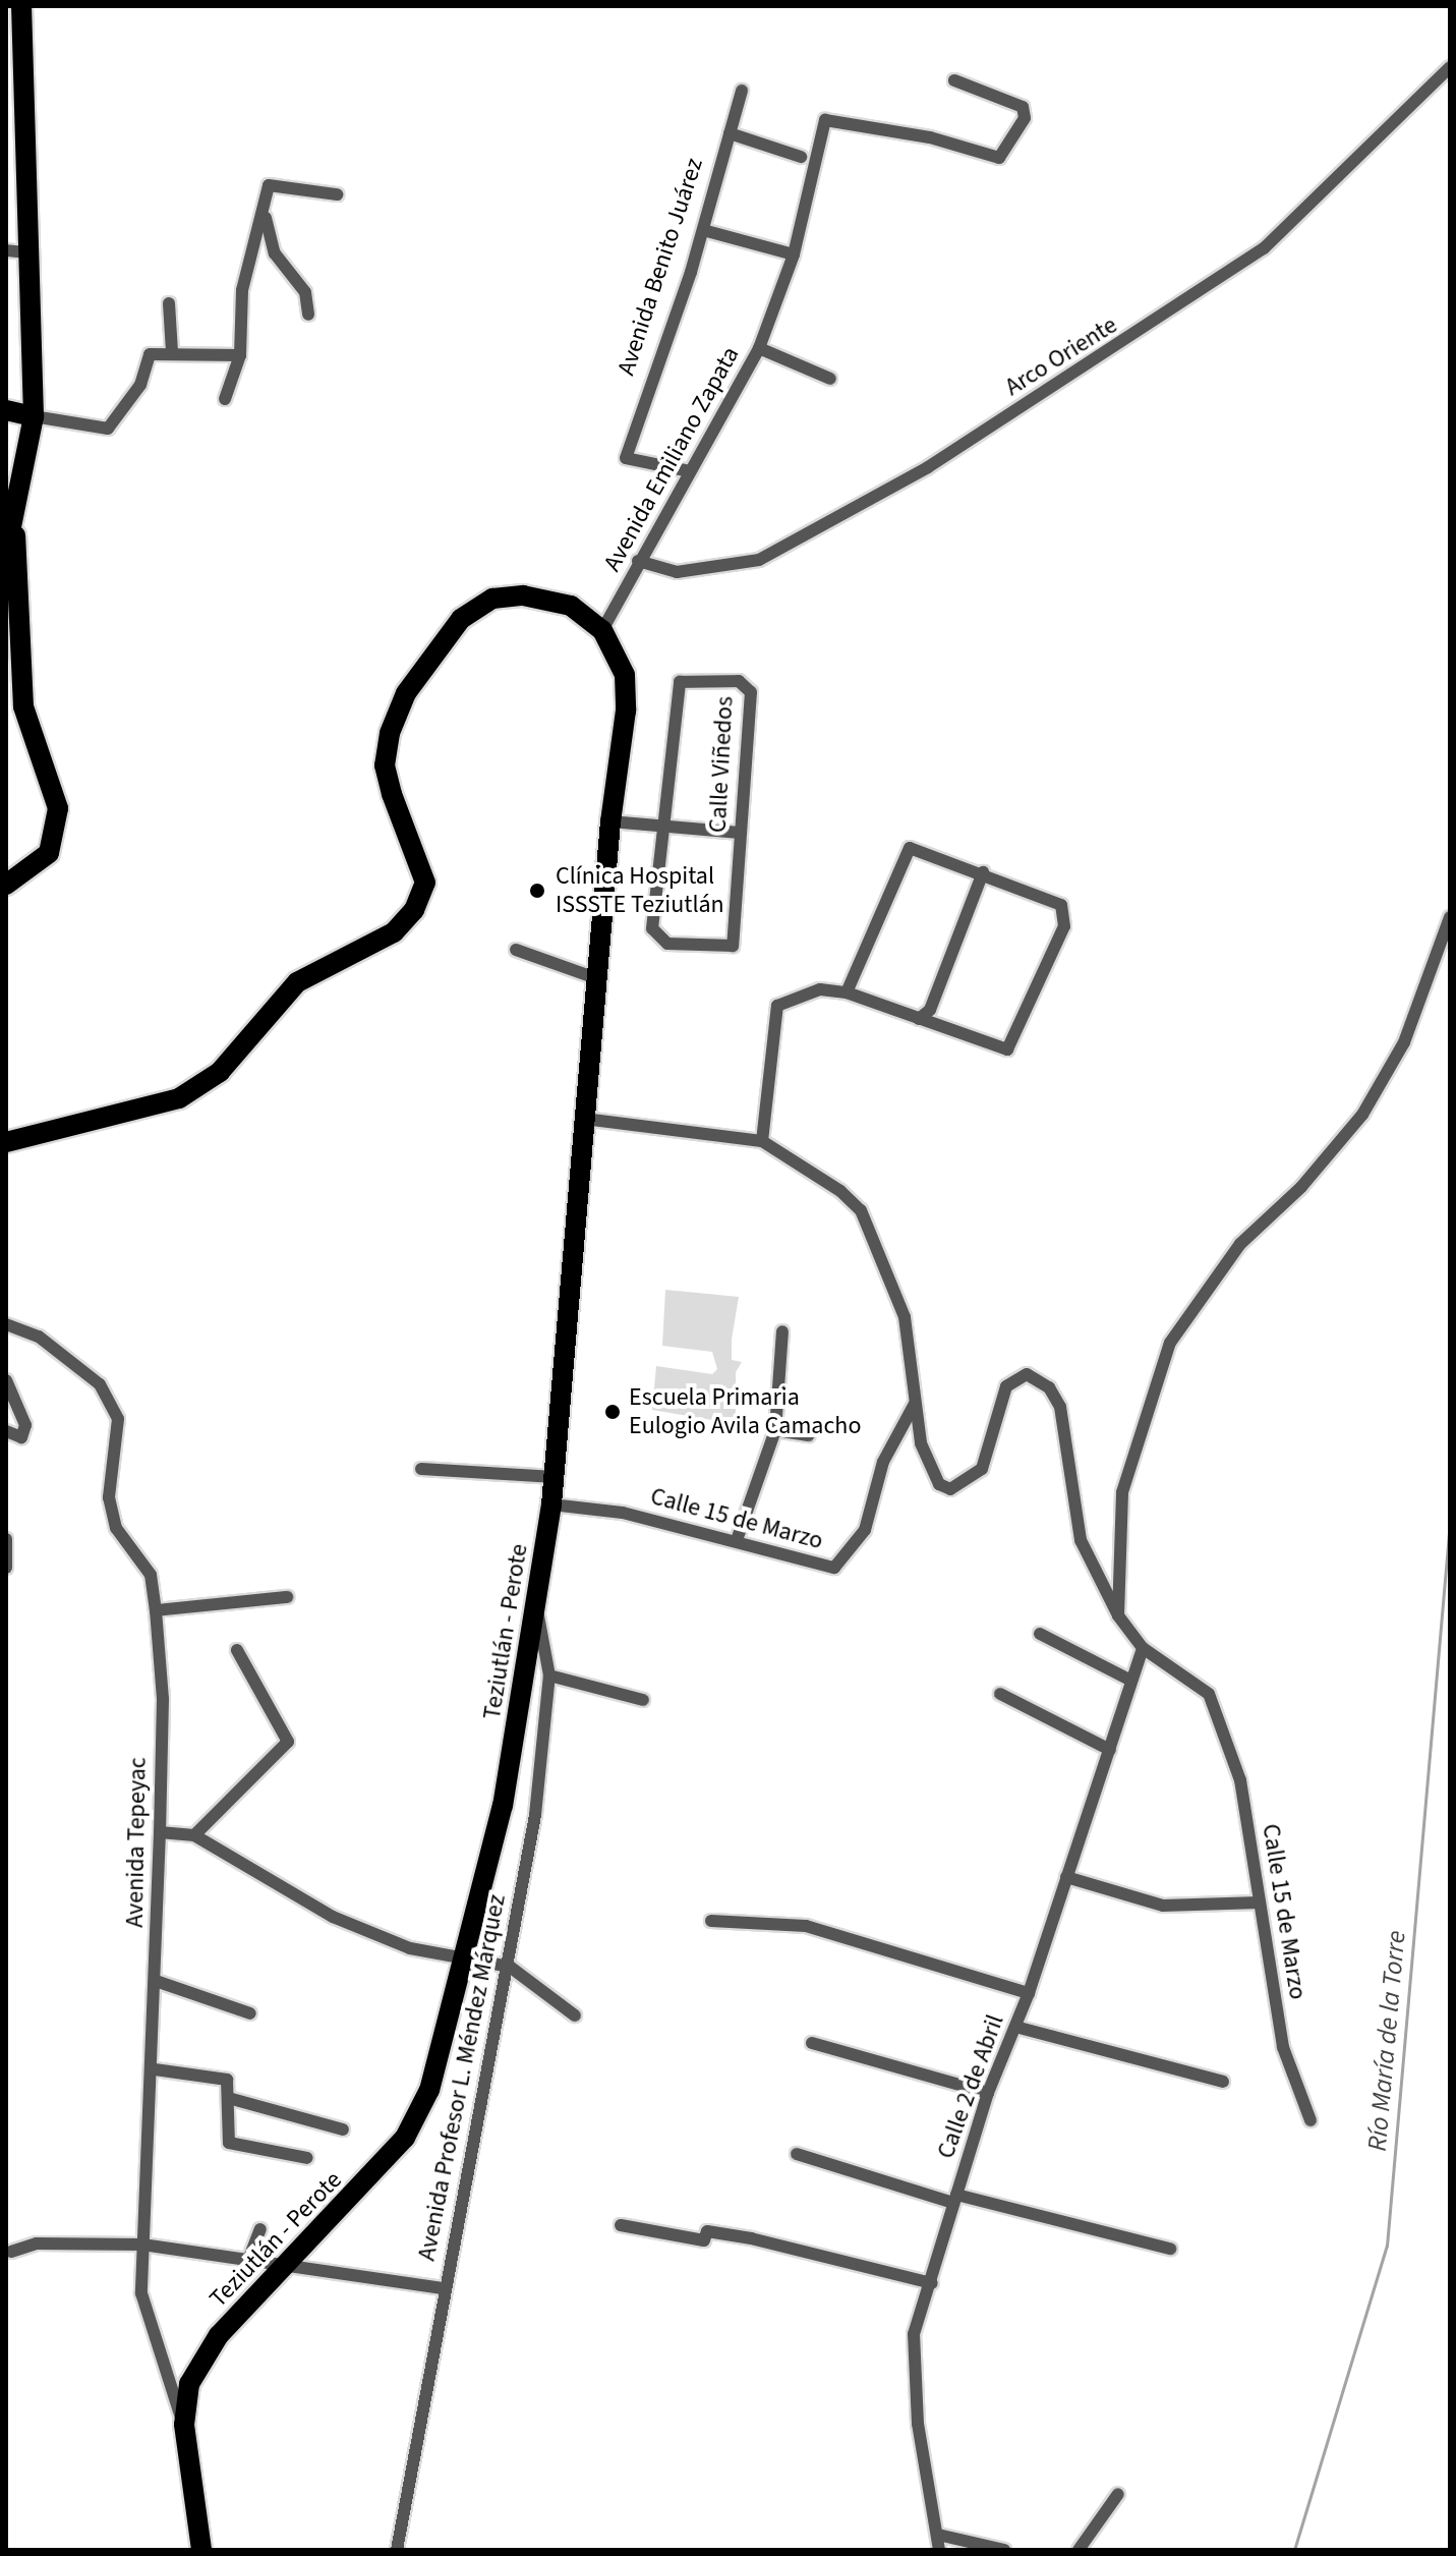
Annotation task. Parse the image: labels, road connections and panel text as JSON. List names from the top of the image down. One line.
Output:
{"streets":{"main road":["Teziutlán - Perote"],"street":["Avenida Benito Juárez","Arco Oriente","Avenida Emiliano Zapata","Calle Viñedos","Calle 15 de Marzo","Avenida Tepeyac","Avenida Profesor L. Méndez Márquez","Calle 2 de Abril"]},"crossings":[["Avenida Benito Juárez","Avenida Emiliano Zapata"],["Arco Oriente","Avenida Emiliano Zapata"],["Avenida Emiliano Zapata","Teziutlán - Perote"],["Calle 15 de Marzo","Teziutlán - Perote"],["Calle 15 de Marzo","Calle 2 de Abril"],["Teziutlán - Perote","Avenida Tepeyac"],["Teziutlán - Perote","Avenida Profesor L. Méndez Márquez"]],"water":["Río María de la Torre"],"places":["Clínica Hospital ISSSTE Teziutlán","Escuela Primaria Eulogio Avila Camacho"]}
